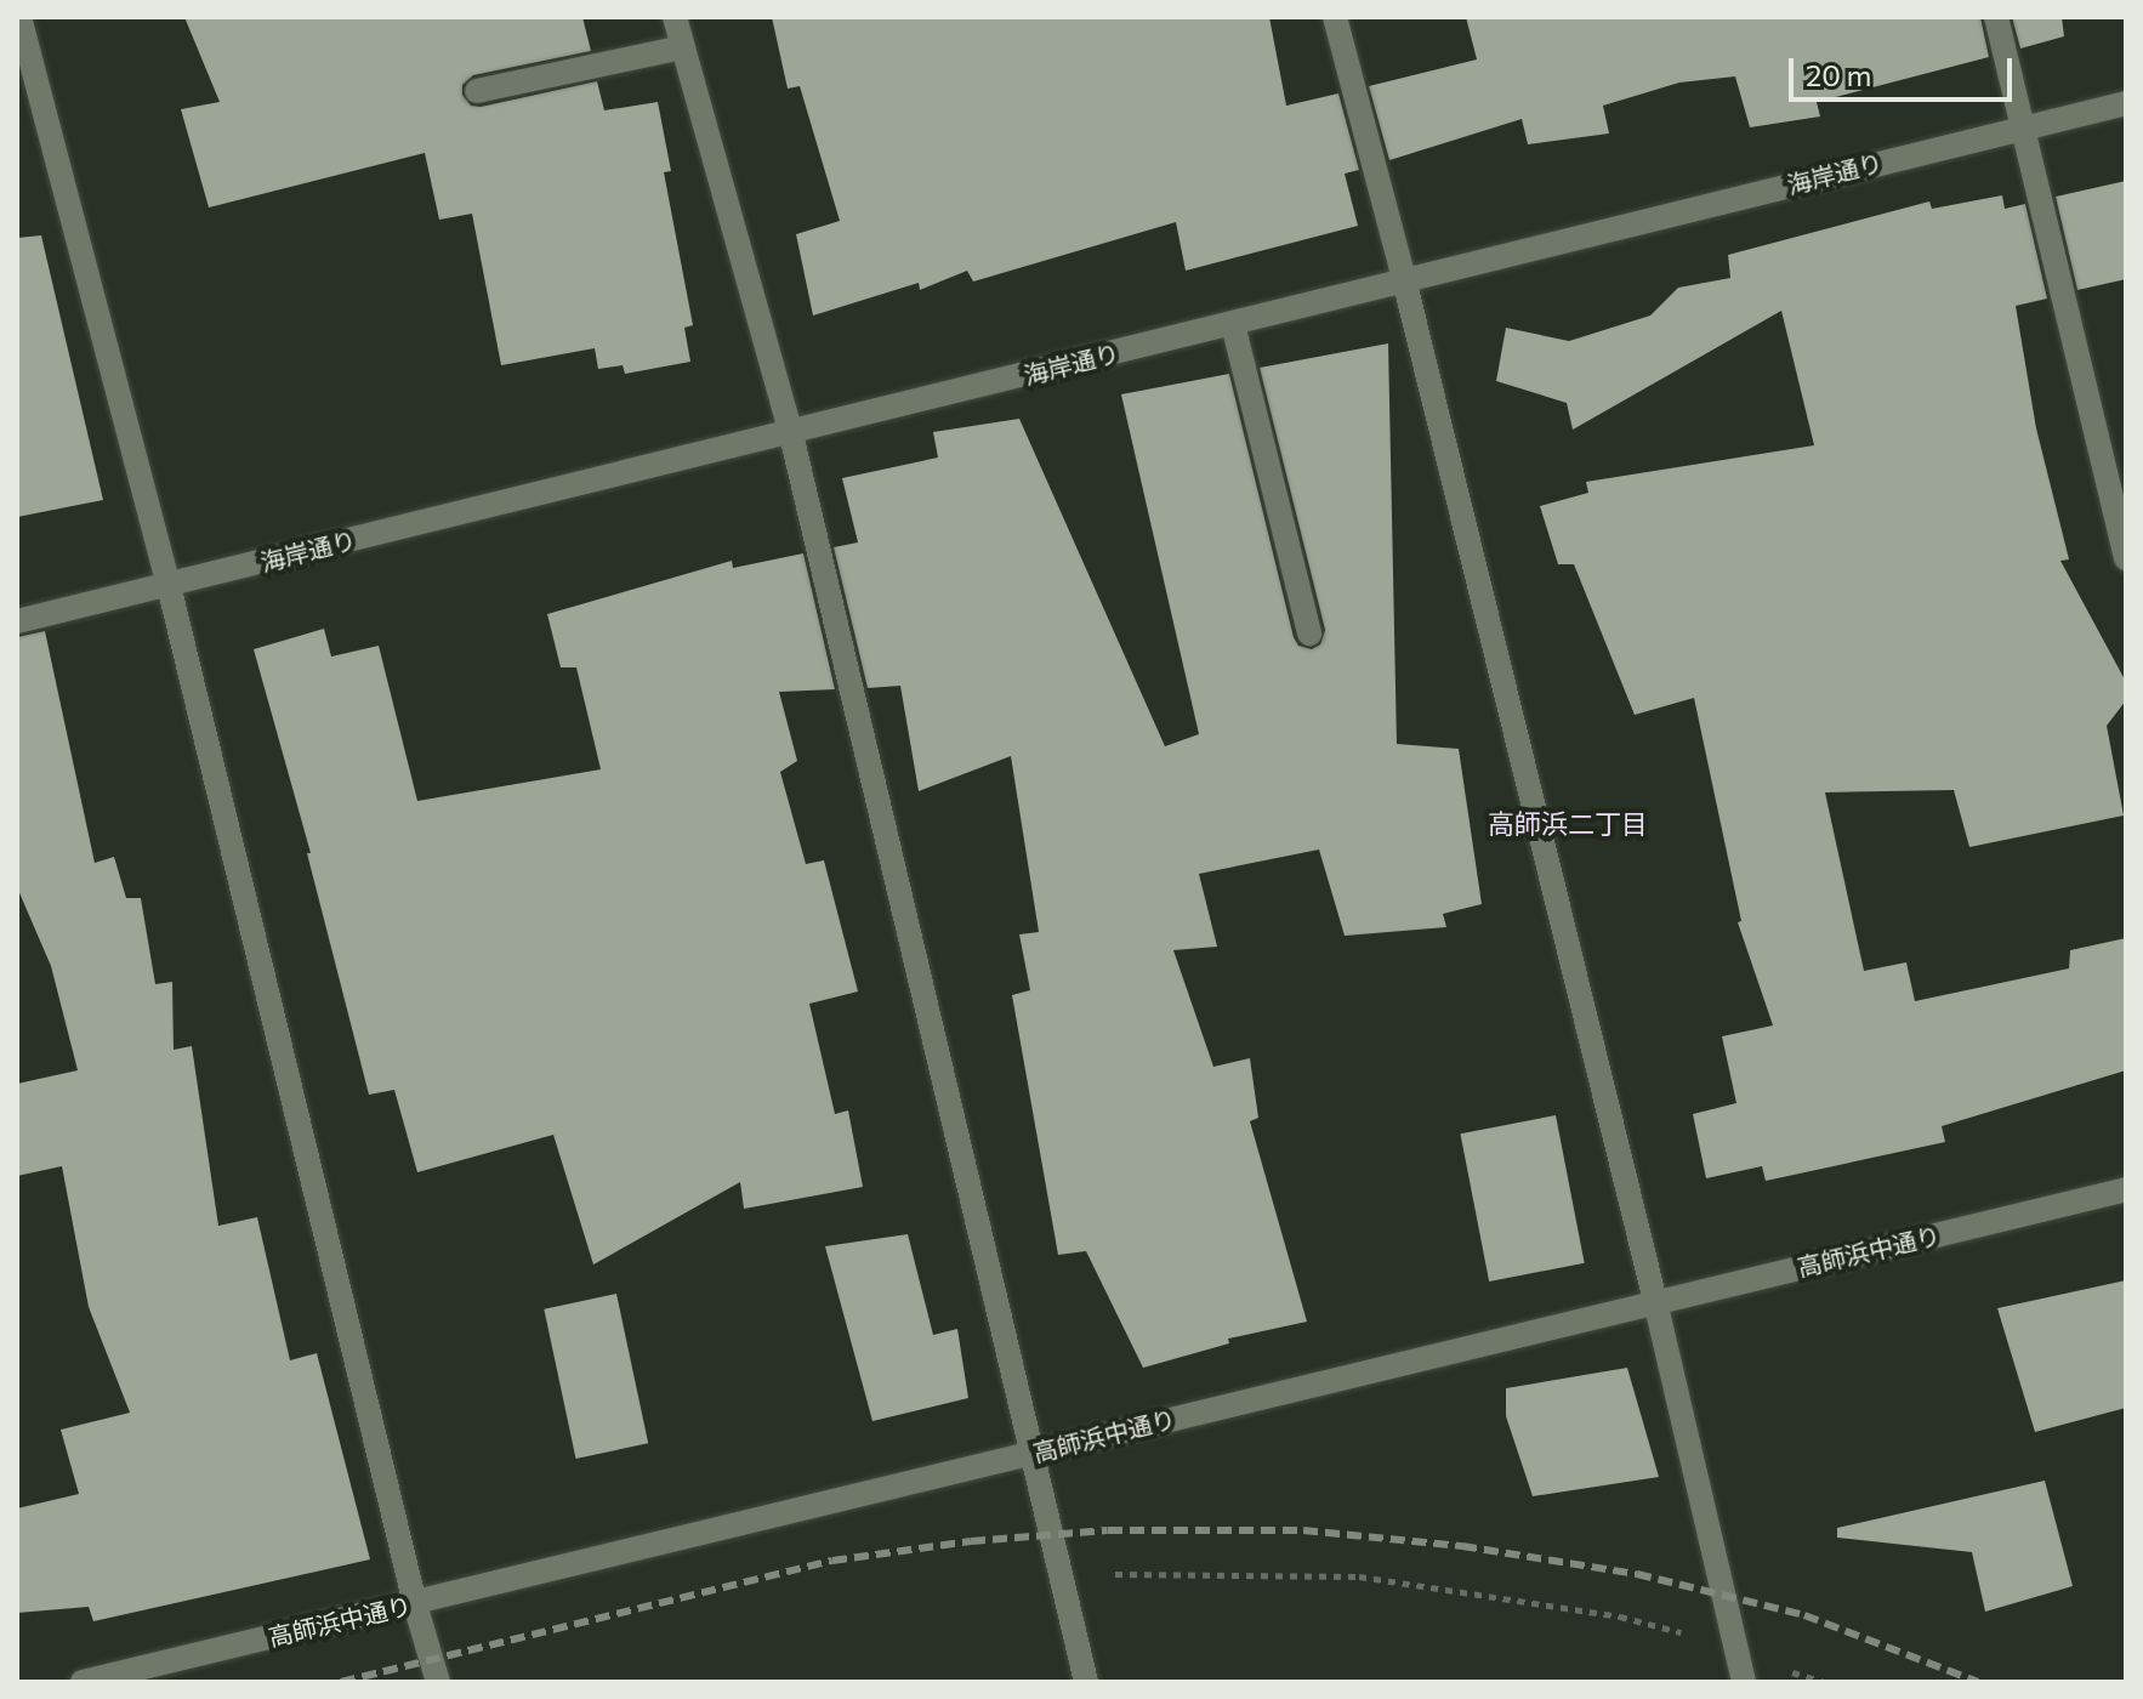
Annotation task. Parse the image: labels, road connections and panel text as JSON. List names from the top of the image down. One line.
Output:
{"streets":{"street":["海岸通り","高師浜中通り"]},"districts":["高師浜二丁目"],"scale_bar":"20 m"}
